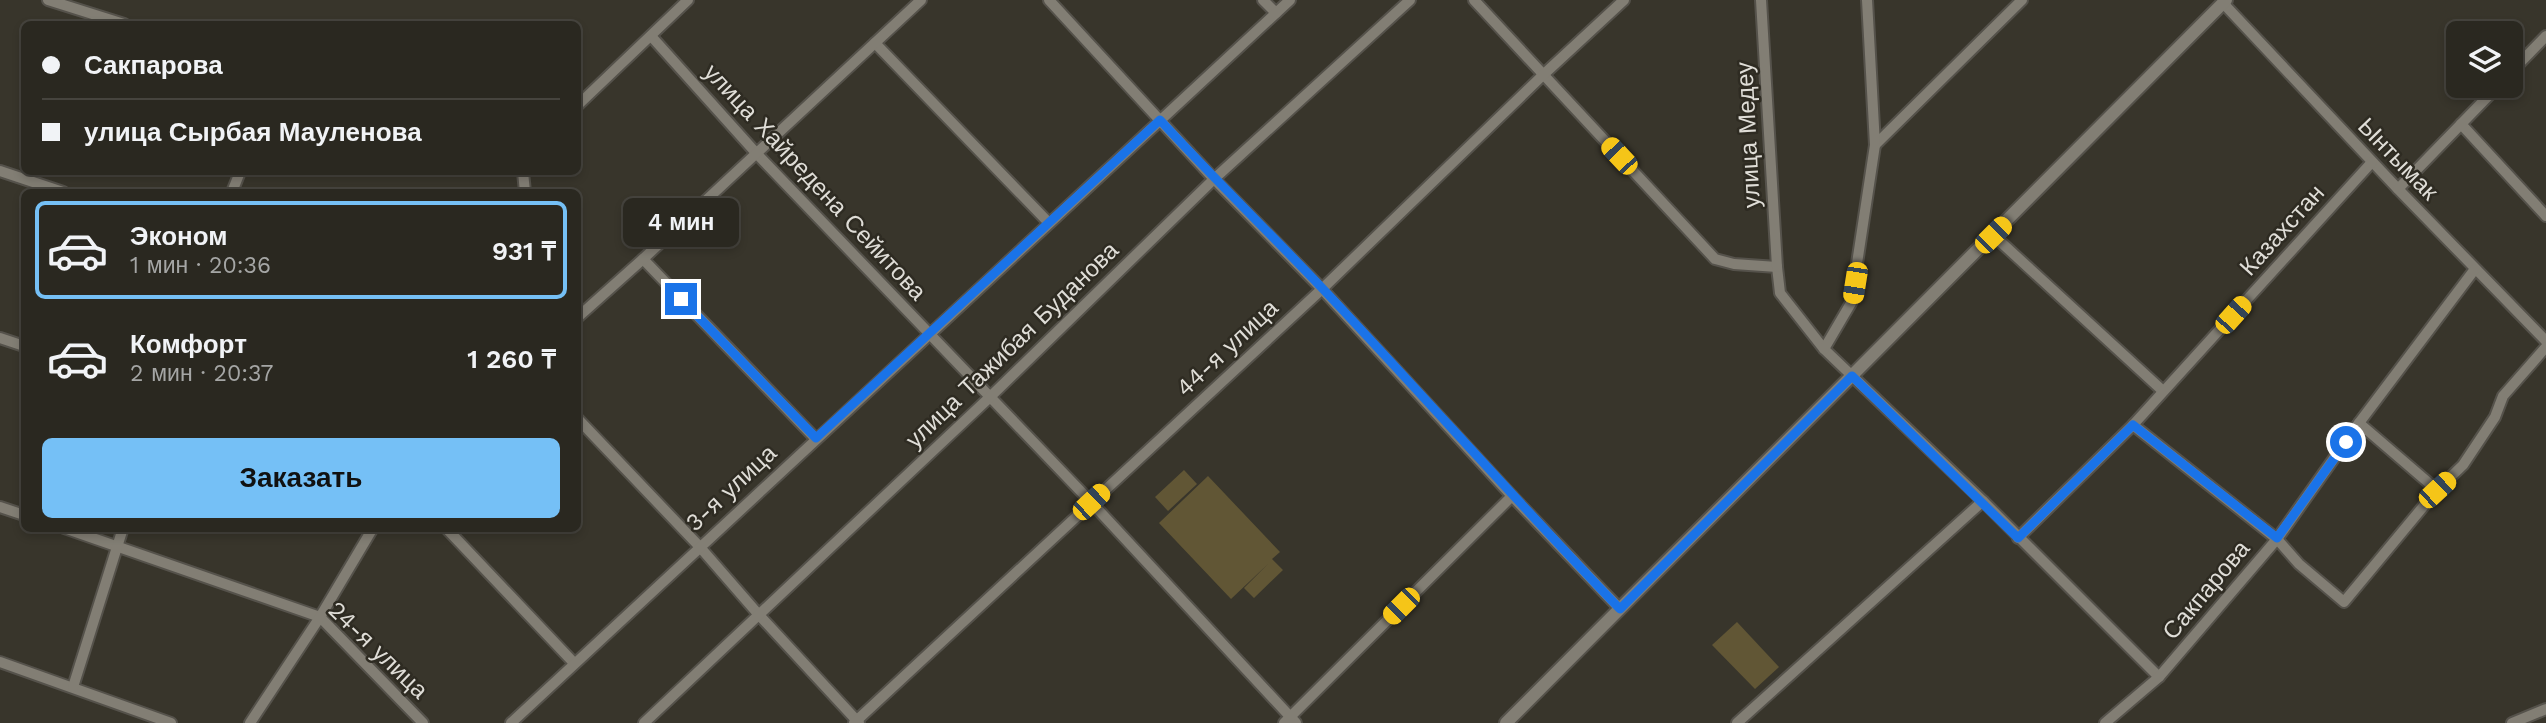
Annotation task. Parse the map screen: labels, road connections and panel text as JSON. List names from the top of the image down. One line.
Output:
{"streets":{"street":["улица Медеу","Ынтымак","улица Хайредена Сейитова","Казахстан","улица Тажибая Буданова","44-я улица","3-я улица","Сакпарова","24-я улица"]},"crossings":[["улица Медеу","Казахстан"],["улица Медеу","Сакпарова"],["Ынтымак","Казахстан"],["Ынтымак","Сакпарова"],["улица Хайредена Сейитова","улица Тажибая Буданова"],["улица Хайредена Сейитова","44-я улица"],["улица Хайредена Сейитова","3-я улица"]],"page":{"banner":["Сакпарова","улица Сырбая Мауленова"],"bubble":"4 мин","list":[{"name":"Эконом","note":"1 мин · 20:36","value":"931 ₸"},{"name":"Комфорт","note":"2 мин · 20:37","value":"1 260 ₸"}],"buttons":"Заказать"}}
